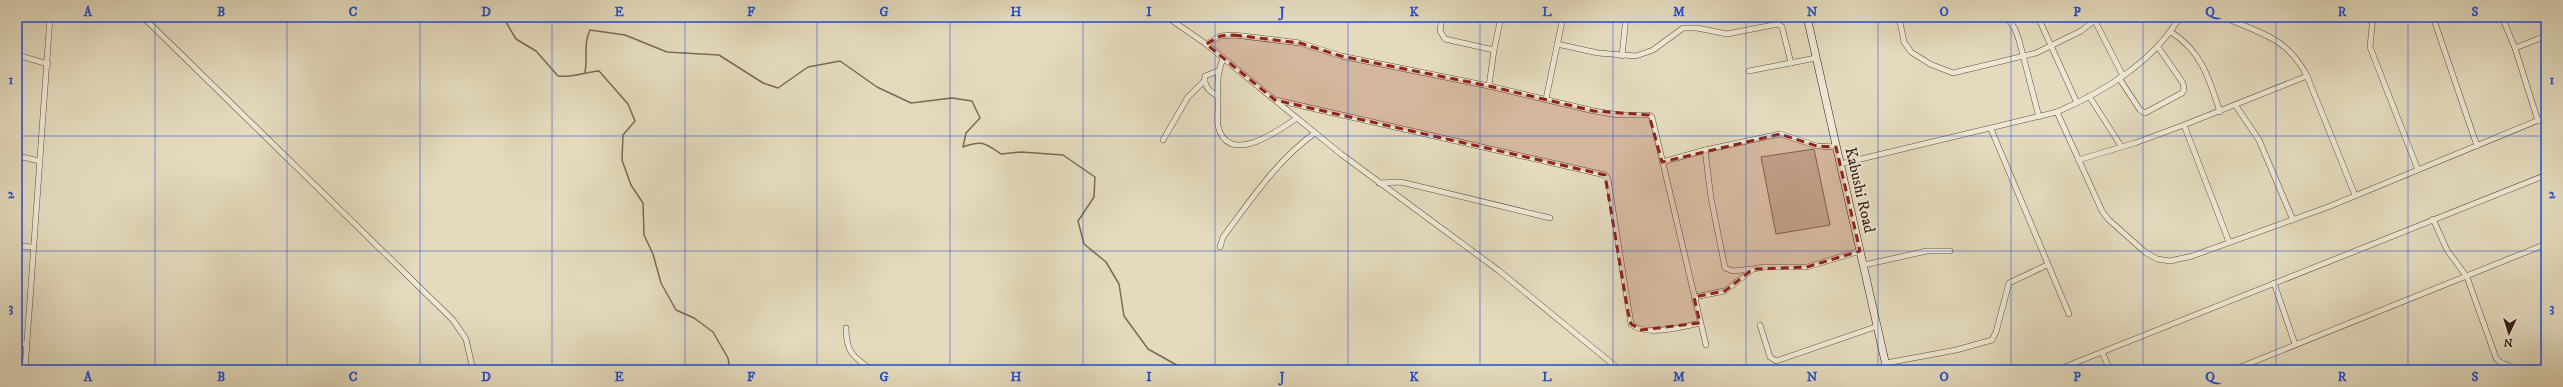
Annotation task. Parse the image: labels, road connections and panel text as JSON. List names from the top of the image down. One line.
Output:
{"streets":{"main road":["Kabushi Road"]},"north":"bottom","grid":{"columns":["A","B","C","D","E","F","G","H","I","J","K","L","M","N","O","P","Q","R","S"],"rows":["1","2","3"]}}
